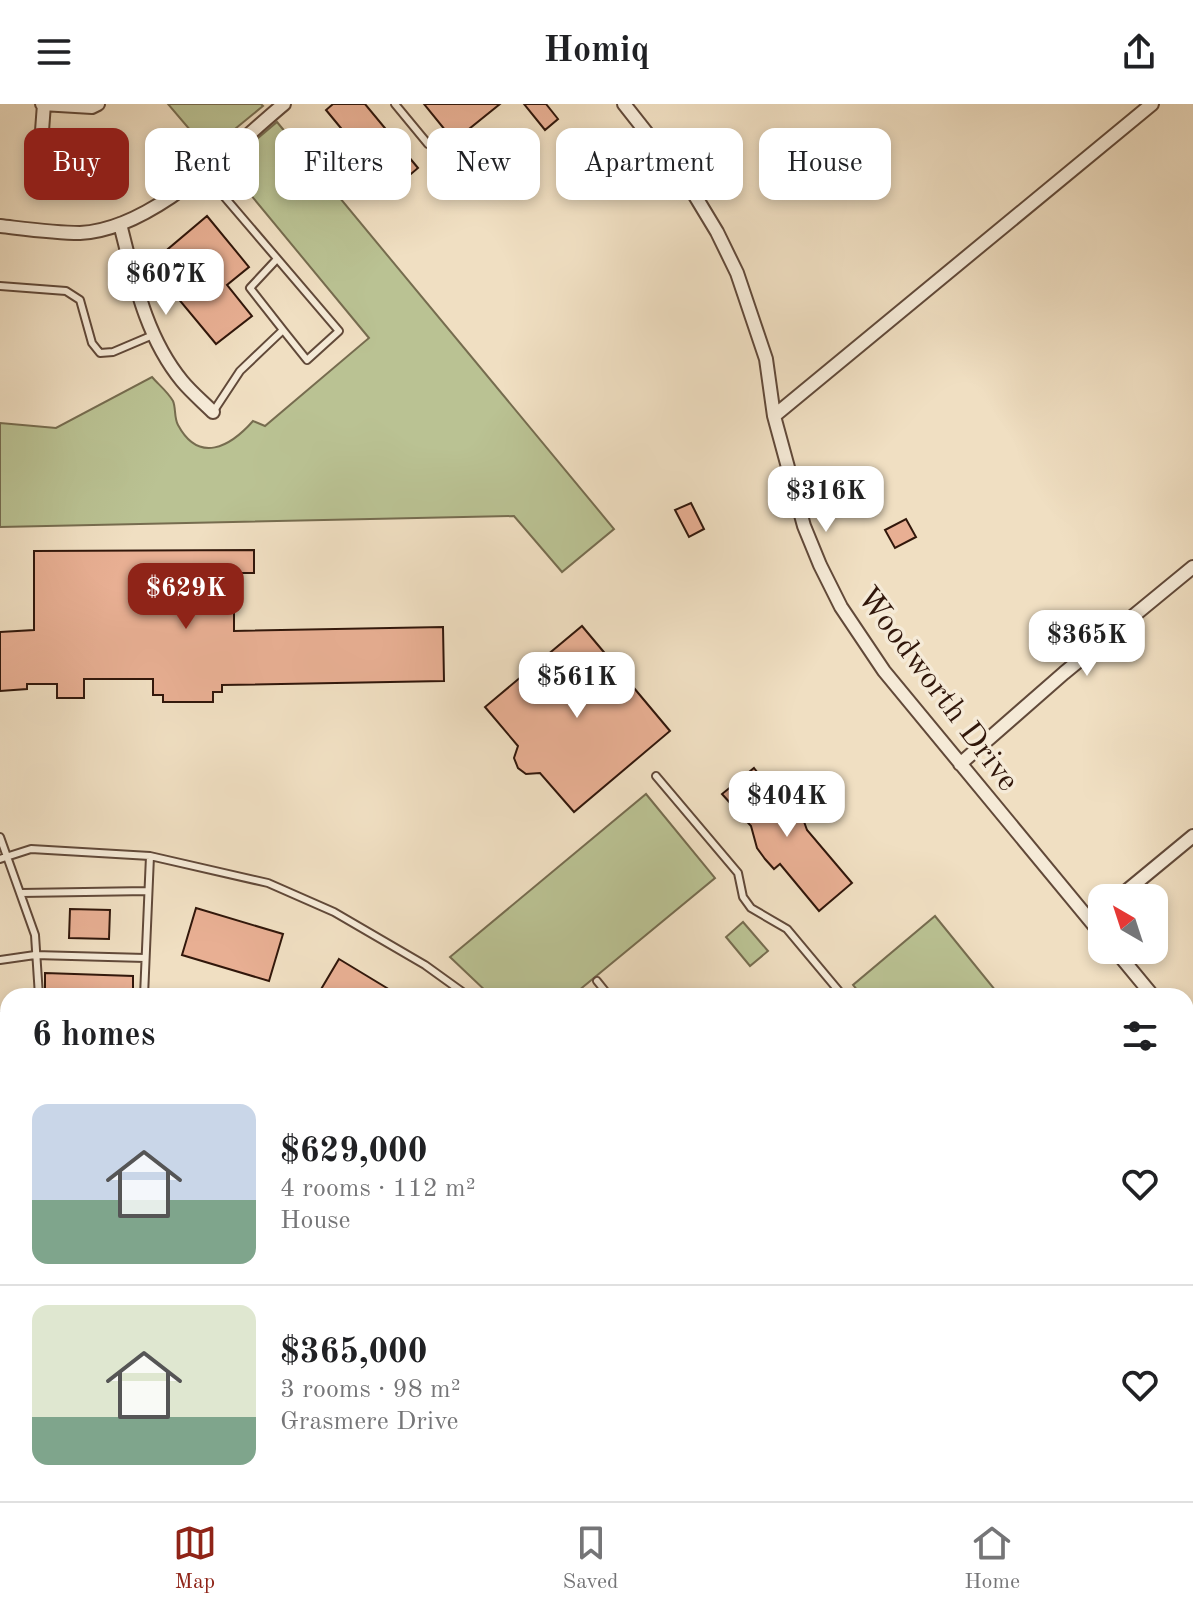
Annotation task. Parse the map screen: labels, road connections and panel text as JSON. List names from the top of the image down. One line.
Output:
{"streets":{"street":["Woodworth Drive"]},"north":"top left","page":{"header":"Homiq","chip":["Buy","Rent","Filters","New","Apartment","House"],"price":["$607K","$316K","$629K","$365K","$561K","$404K"],"heading":"6 homes","list":[{"name":"$629,000","note":"4 rooms · 112 m² · House"},{"name":"$365,000","note":"3 rooms · 98 m² · Grasmere Drive"}],"tabs":["Map","Saved","Home"]}}
